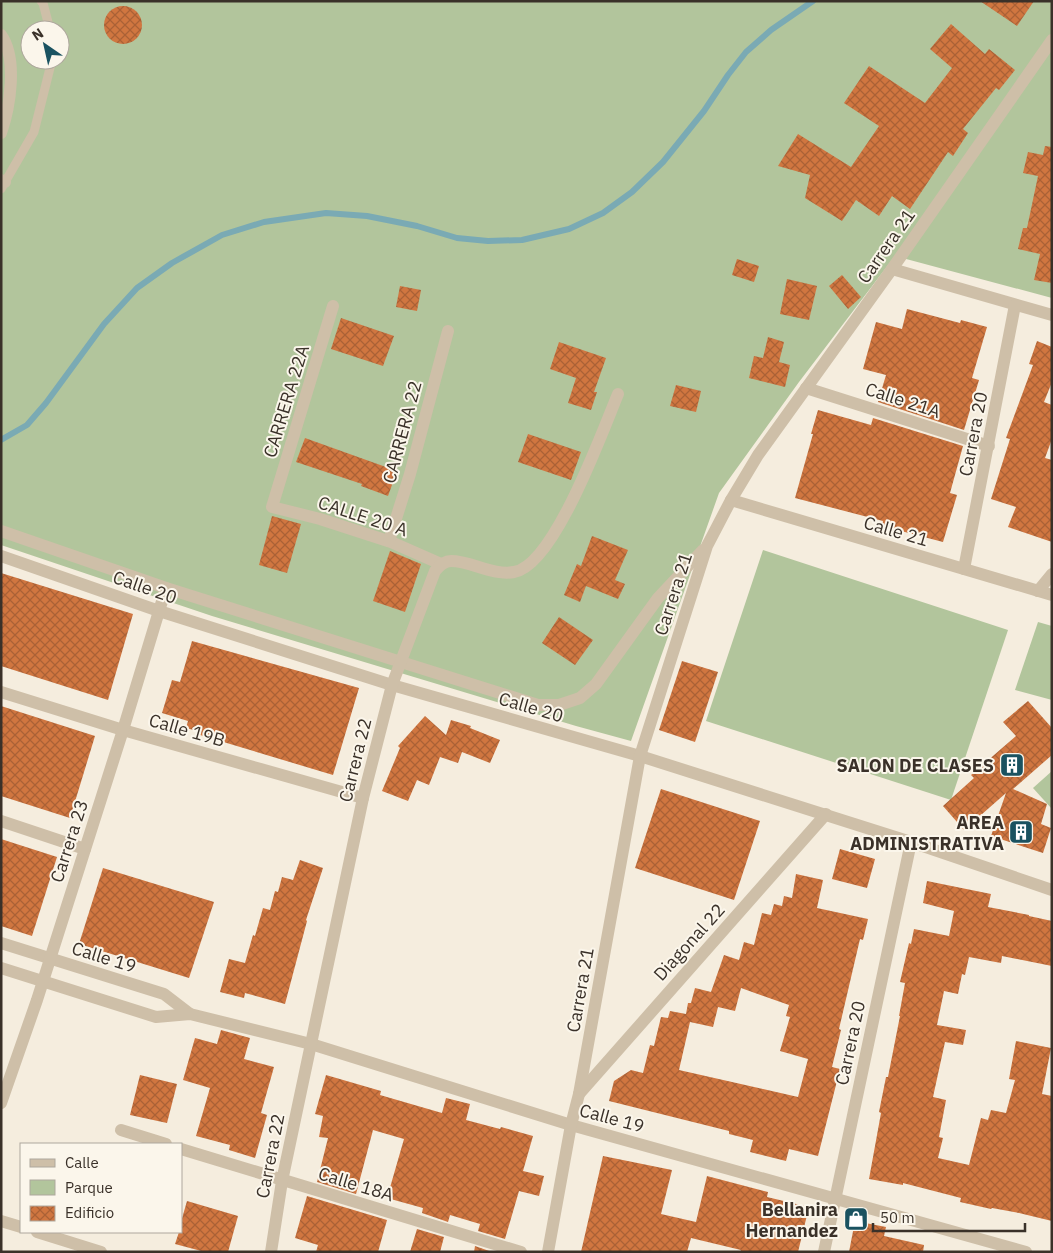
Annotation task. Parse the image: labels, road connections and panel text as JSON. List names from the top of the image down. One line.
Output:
{"streets":{"street":["Carrera 21","Calle 21A","CARRERA 22A","CARRERA 22","Carrera 20","CALLE 20 A","Calle 21","Calle 20","Calle 19B","Carrera 22","Carrera 23","Diagonal 22","Calle 19","Calle 18A"]},"crossings":[["Carrera 21","Calle 21A"],["Carrera 21","Calle 21"],["Carrera 21","Calle 20"],["Carrera 21","Diagonal 22"],["Carrera 21","Calle 19"],["Calle 21A","Carrera 20"],["CARRERA 22A","CALLE 20 A"],["CARRERA 22","CALLE 20 A"],["Carrera 20","Calle 21"],["Carrera 20","Calle 20"],["Carrera 20","Calle 19"],["CALLE 20 A","Carrera 22"],["Calle 20","Carrera 22"],["Calle 20","Carrera 23"],["Calle 20","Diagonal 22"],["Calle 19B","Carrera 22"],["Calle 19B","Carrera 23"],["Carrera 22","Calle 19"],["Carrera 22","Calle 18A"],["Carrera 23","Calle 19"]],"places":{"building":["SALON DE CLASES","AREA ADMINISTRATIVA"],"shop":["Bellanira Hernandez"]},"legend":["Calle","Parque","Edificio"],"scale_bar":"50 m","north":"top left"}
